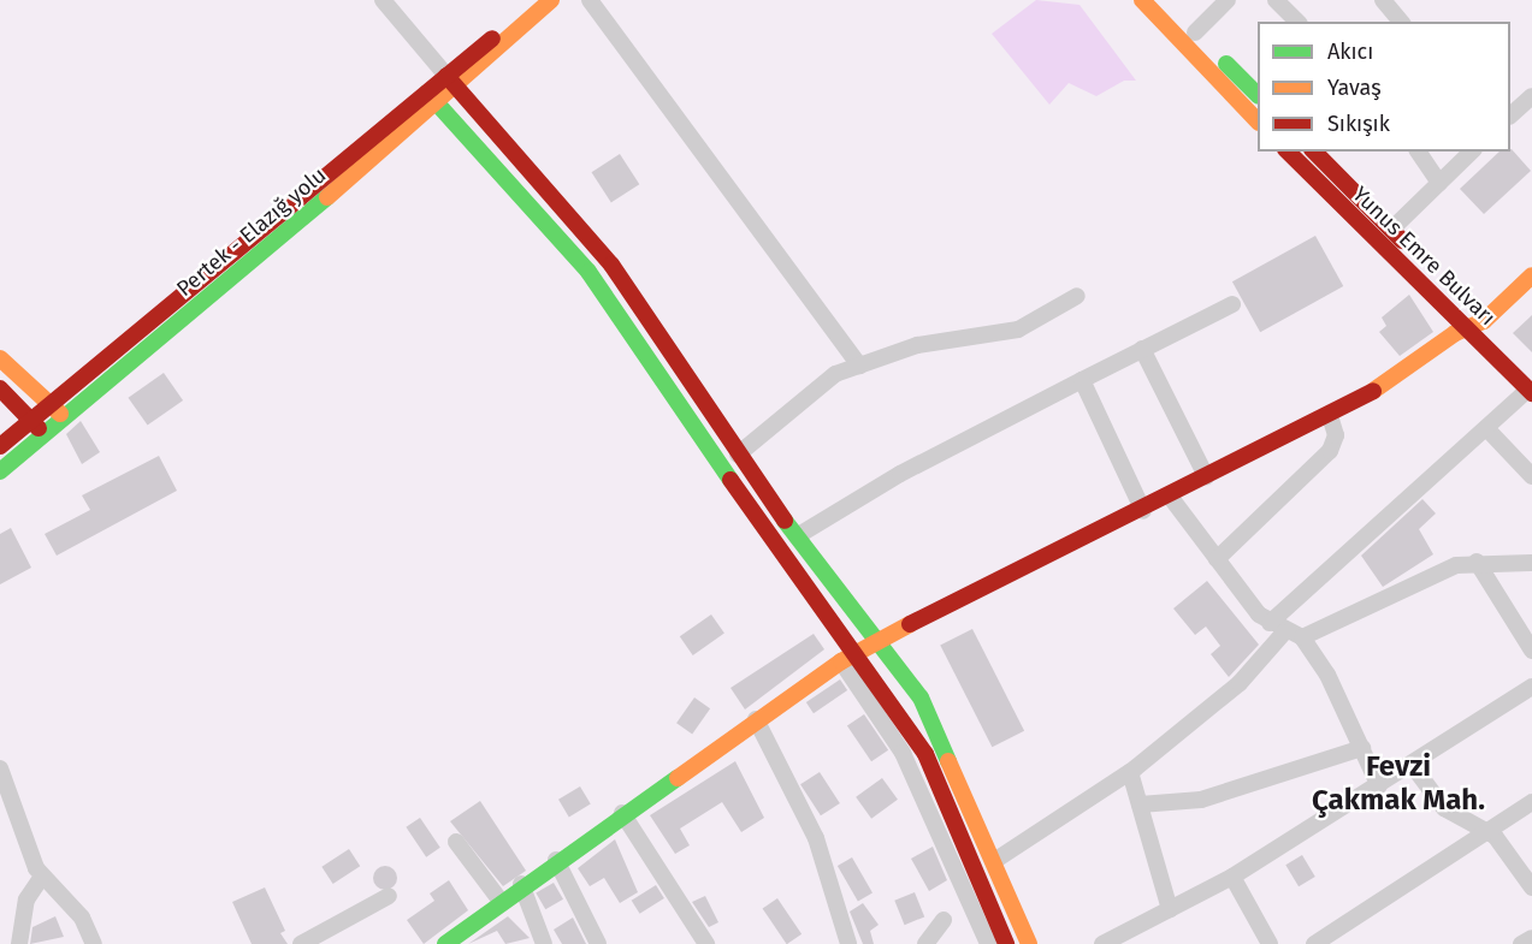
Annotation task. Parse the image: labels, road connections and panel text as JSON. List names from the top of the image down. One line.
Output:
{"streets":{"main road":["Pertek - Elazığ yolu","Yunus Emre Bulvarı"]},"districts":["Fevzi Çakmak Mah."],"legend":["Akıcı","Yavaş","Sıkışık"]}
